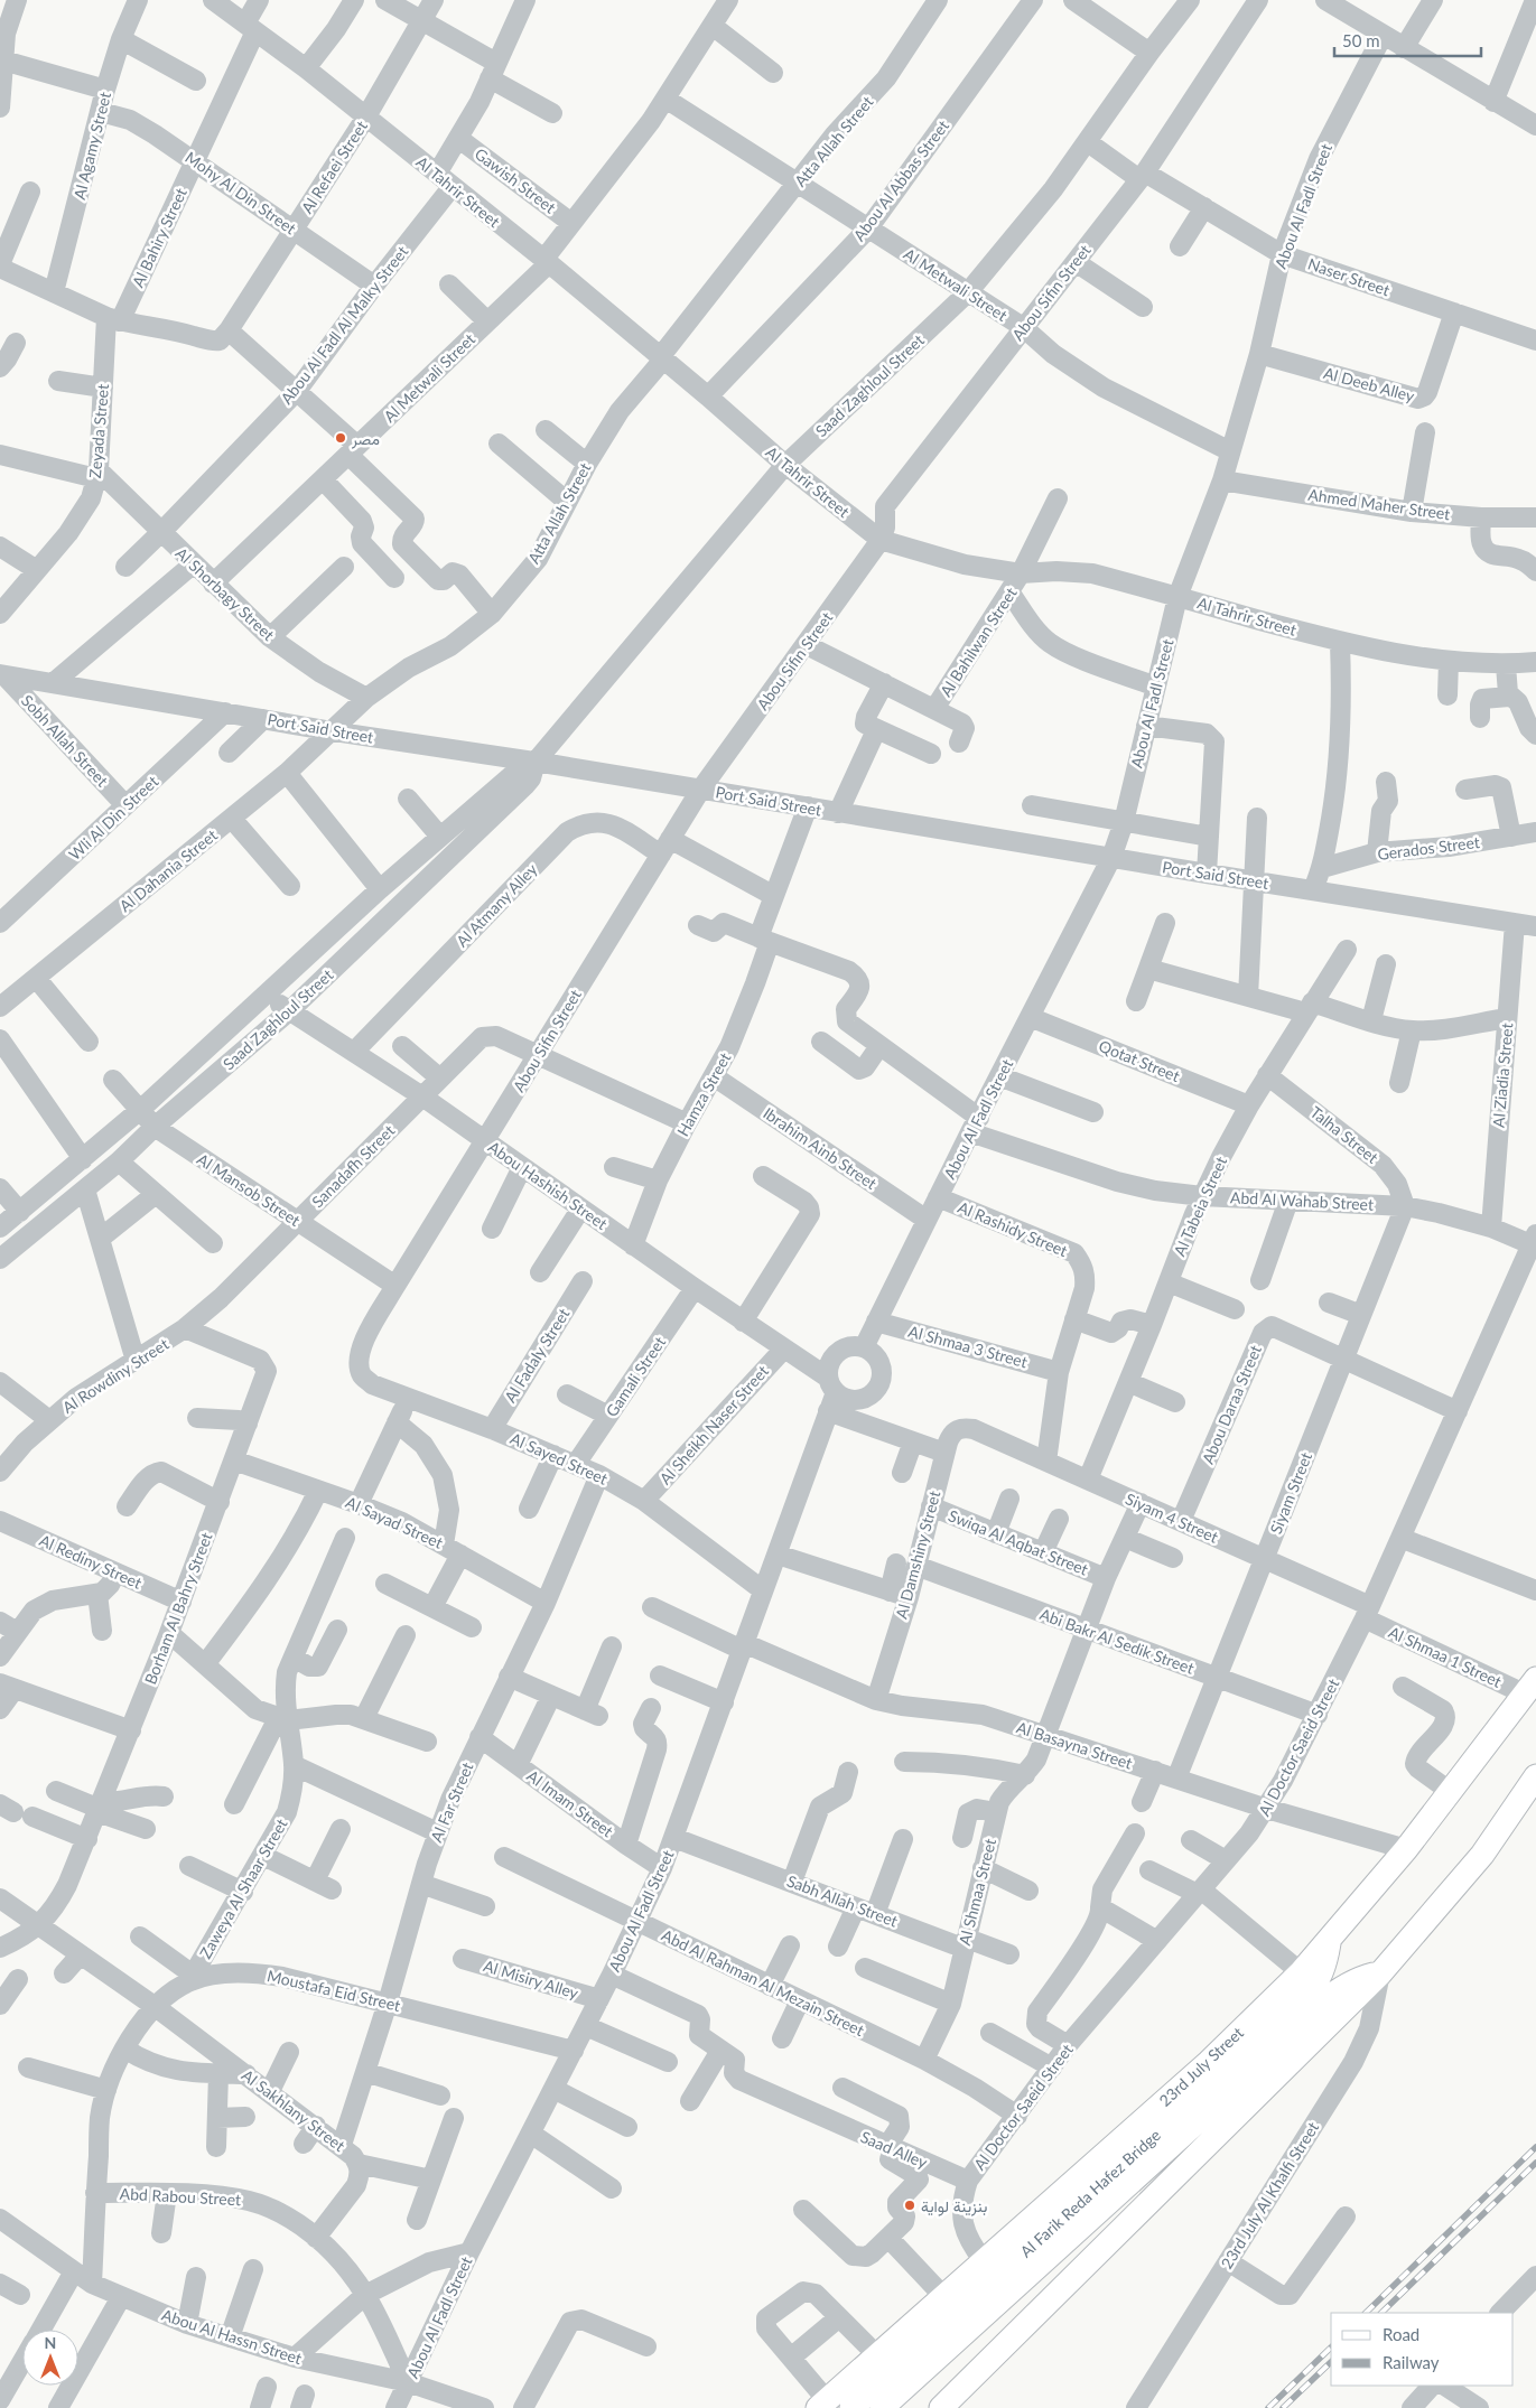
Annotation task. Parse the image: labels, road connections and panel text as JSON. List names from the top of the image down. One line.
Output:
{"streets":{"main road":["23rd July Street","Al Farik Reda Hafez Bridge"],"street":["Atta Allah Street","Al Agamy Street","Al Refaei Street","Gawish Street","Abou Al Abbas Street","Al Tahrir Street","Mohy Al Din Street","Abou Al Fadl Street","Al Bahiry Street","Naser Street","Al Metwali Street","Abou Sifin Street","Abou Al Fadl Al Malky Street","Al Deeb Alley","Saad Zaghloul Street","Zeyada Street","Ahmed Maher Street","Al Shorbagy Street","Al Bahilwan Street","Port Said Street","Sobh Allah Street","Wli Al Din Street","Gerados Street","Al Dahania Street","Al Atmany Alley","Qotat Street","Al Ziadia Street","Hamza Street","Talha Street","Ibrahim Ainb Street","Sanadafh Street","Abou Hashish Street","Al Mansob Street","Abd Al Wahab Street","Al Tabeia Street","Al Rashidy Street","Al Shmaa 3 Street","Al Fadaly Street","Al Rowdiny Street","Gamali Street","Abou Daraa Street","Al Sheikh Naser Street","Al Sayed Street","Siyam Street","Siyam 4 Street","Al Sayad Street","Swiqa Al Aqbat Street","Al Damshiny Street","Al Rediny Street","Borham Al Bahry Street","Abi Bakr Al Sedik Street","Al Shmaa 1 Street","Al Basayna Street","Al Doctor Saeid Street","Al Far Street","Al Imam Street","Zaweya Al Shaar Street","Al Shmaa Street","Sabh Allah Street","Al Misiry Alley","Abd Al Rahman Al Mezain Street","Moustafa Eid Street","Al Sakhlany Street","Saad Alley","23rd July Al Khalfi Street","Abd Rabou Street","Abou Al Hassn Street"]},"crossings":[["Atta Allah Street","Al Tahrir Street"],["Atta Allah Street","Al Metwali Street"],["Atta Allah Street","Al Shorbagy Street"],["Atta Allah Street","Port Said Street"],["Atta Allah Street","Al Dahania Street"],["Al Agamy Street","Mohy Al Din Street"],["Al Refaei Street","Al Tahrir Street"],["Al Refaei Street","Mohy Al Din Street"],["Gawish Street","Al Metwali Street"],["Gawish Street","Abou Al Fadl Al Malky Street"],["Abou Al Abbas Street","Al Tahrir Street"],["Abou Al Abbas Street","Al Metwali Street"],["Al Tahrir Street","Abou Al Fadl Street"],["Al Tahrir Street","Al Bahiry Street"],["Al Tahrir Street","Al Metwali Street"],["Al Tahrir Street","Abou Sifin Street"],["Al Tahrir Street","Abou Al Fadl Al Malky Street"],["Al Tahrir Street","Saad Zaghloul Street"],["Al Tahrir Street","Al Bahilwan Street"],["Mohy Al Din Street","Al Bahiry Street"],["Mohy Al Din Street","Abou Al Fadl Al Malky Street"],["Abou Al Fadl Street","Naser Street"],["Abou Al Fadl Street","Al Metwali Street"],["Abou Al Fadl Street","Al Deeb Alley"],["Abou Al Fadl Street","Ahmed Maher Street"],["Abou Al Fadl Street","Port Said Street"],["Abou Al Fadl Street","Qotat Street"],["Abou Al Fadl Street","Ibrahim Ainb Street"],["Abou Al Fadl Street","Abou Hashish Street"],["Abou Al Fadl Street","Abd Al Wahab Street"],["Abou Al Fadl Street","Al Rashidy Street"],["Abou Al Fadl Street","Al Shmaa 3 Street"],["Abou Al Fadl Street","Al Sayed Street"],["Abou Al Fadl Street","Al Basayna Street"],["Abou Al Fadl Street","Al Imam Street"],["Abou Al Fadl Street","Sabh Allah Street"],["Abou Al Fadl Street","Al Misiry Alley"],["Abou Al Fadl Street","Abd Al Rahman Al Mezain Street"],["Abou Al Fadl Street","Moustafa Eid Street"],["Abou Al Fadl Street","Abd Rabou Street"],["Abou Al Fadl Street","Abou Al Hassn Street"],["Al Bahiry Street","Zeyada Street"],["Naser Street","Abou Sifin Street"],["Naser Street","Al Deeb Alley"],["Naser Street","Saad Zaghloul Street"],["Al Metwali Street","Abou Sifin Street"],["Al Metwali Street","Saad Zaghloul Street"],["Al Metwali Street","Al Shorbagy Street"],["Abou Sifin Street","Al Bahilwan Street"],["Abou Sifin Street","Port Said Street"],["Abou Sifin Street","Al Atmany Alley"],["Abou Sifin Street","Abou Hashish Street"],["Abou Sifin Street","Al Mansob Street"],["Abou Sifin Street","Al Sayed Street"],["Abou Al Fadl Al Malky Street","Al Shorbagy Street"],["Saad Zaghloul Street","Port Said Street"],["Saad Zaghloul Street","Abou Hashish Street"],["Saad Zaghloul Street","Al Mansob Street"],["Zeyada Street","Al Shorbagy Street"],["Port Said Street","Sobh Allah Street"],["Port Said Street","Wli Al Din Street"],["Port Said Street","Al Dahania Street"],["Port Said Street","Al Ziadia Street"],["Port Said Street","Hamza Street"],["Sobh Allah Street","Wli Al Din Street"],["Al Atmany Alley","Hamza Street"],["Al Atmany Alley","Abou Hashish Street"],["Qotat Street","Al Tabeia Street"],["Al Ziadia Street","Abd Al Wahab Street"],["Hamza Street","Ibrahim Ainb Street"],["Hamza Street","Abou Hashish Street"],["Hamza Street","Abd Al Wahab Street"],["Talha Street","Abd Al Wahab Street"],["Talha Street","Al Tabeia Street"],["Talha Street","Siyam Street"],["Sanadafh Street","Abou Hashish Street"],["Sanadafh Street","Al Mansob Street"],["Sanadafh Street","Al Rowdiny Street"],["Sanadafh Street","Borham Al Bahry Street"],["Abou Hashish Street","Gamali Street"],["Abou Hashish Street","Al Sheikh Naser Street"],["Abd Al Wahab Street","Al Tabeia Street"],["Abd Al Wahab Street","Siyam Street"],["Abd Al Wahab Street","Al Doctor Saeid Street"],["Al Tabeia Street","Siyam 4 Street"],["Al Rashidy Street","Al Shmaa 3 Street"],["Al Rashidy Street","Siyam 4 Street"],["Al Fadaly Street","Al Sayed Street"],["Al Rowdiny Street","Borham Al Bahry Street"],["Gamali Street","Al Sayed Street"],["Abou Daraa Street","Siyam Street"],["Abou Daraa Street","Siyam 4 Street"],["Abou Daraa Street","Al Doctor Saeid Street"],["Al Sheikh Naser Street","Al Sayed Street"],["Al Sayed Street","Al Far Street"],["Siyam Street","Siyam 4 Street"],["Siyam Street","Abi Bakr Al Sedik Street"],["Siyam Street","Al Basayna Street"],["Siyam 4 Street","Al Damshiny Street"],["Siyam 4 Street","Al Shmaa 1 Street"],["Siyam 4 Street","Al Doctor Saeid Street"],["Siyam 4 Street","Al Shmaa Street"],["Al Sayad Street","Borham Al Bahry Street"],["Al Sayad Street","Al Far Street"],["Swiqa Al Aqbat Street","Al Damshiny Street"],["Swiqa Al Aqbat Street","Al Shmaa Street"],["Al Damshiny Street","Abi Bakr Al Sedik Street"],["Al Damshiny Street","Al Basayna Street"],["Al Rediny Street","Borham Al Bahry Street"],["Borham Al Bahry Street","Al Sakhlany Street"],["Abi Bakr Al Sedik Street","Al Doctor Saeid Street"],["Abi Bakr Al Sedik Street","Al Shmaa Street"],["Al Shmaa 1 Street","Al Doctor Saeid Street"],["Al Shmaa 1 Street","23rd July Street"],["Al Basayna Street","Al Doctor Saeid Street"],["Al Basayna Street","Al Shmaa Street"],["Al Basayna Street","23rd July Street"],["Al Doctor Saeid Street","Abd Al Rahman Al Mezain Street"],["Al Doctor Saeid Street","23rd July Street"],["Al Doctor Saeid Street","Saad Alley"],["Al Far Street","Al Imam Street"],["Al Far Street","Moustafa Eid Street"],["Al Far Street","Al Sakhlany Street"],["Zaweya Al Shaar Street","Moustafa Eid Street"],["Al Shmaa Street","Sabh Allah Street"],["Al Shmaa Street","Abd Al Rahman Al Mezain Street"],["Moustafa Eid Street","Al Sakhlany Street"],["Moustafa Eid Street","Abd Rabou Street"],["Moustafa Eid Street","Abou Al Hassn Street"],["23rd July Street","Al Farik Reda Hafez Bridge"],["Al Sakhlany Street","Abd Rabou Street"],["Al Farik Reda Hafez Bridge","23rd July Al Khalfi Street"],["Abd Rabou Street","Abou Al Hassn Street"]],"places":["مصر","بنزينة لواية"],"legend":["Road","Railway"],"scale_bar":"50 m","north":"top"}
